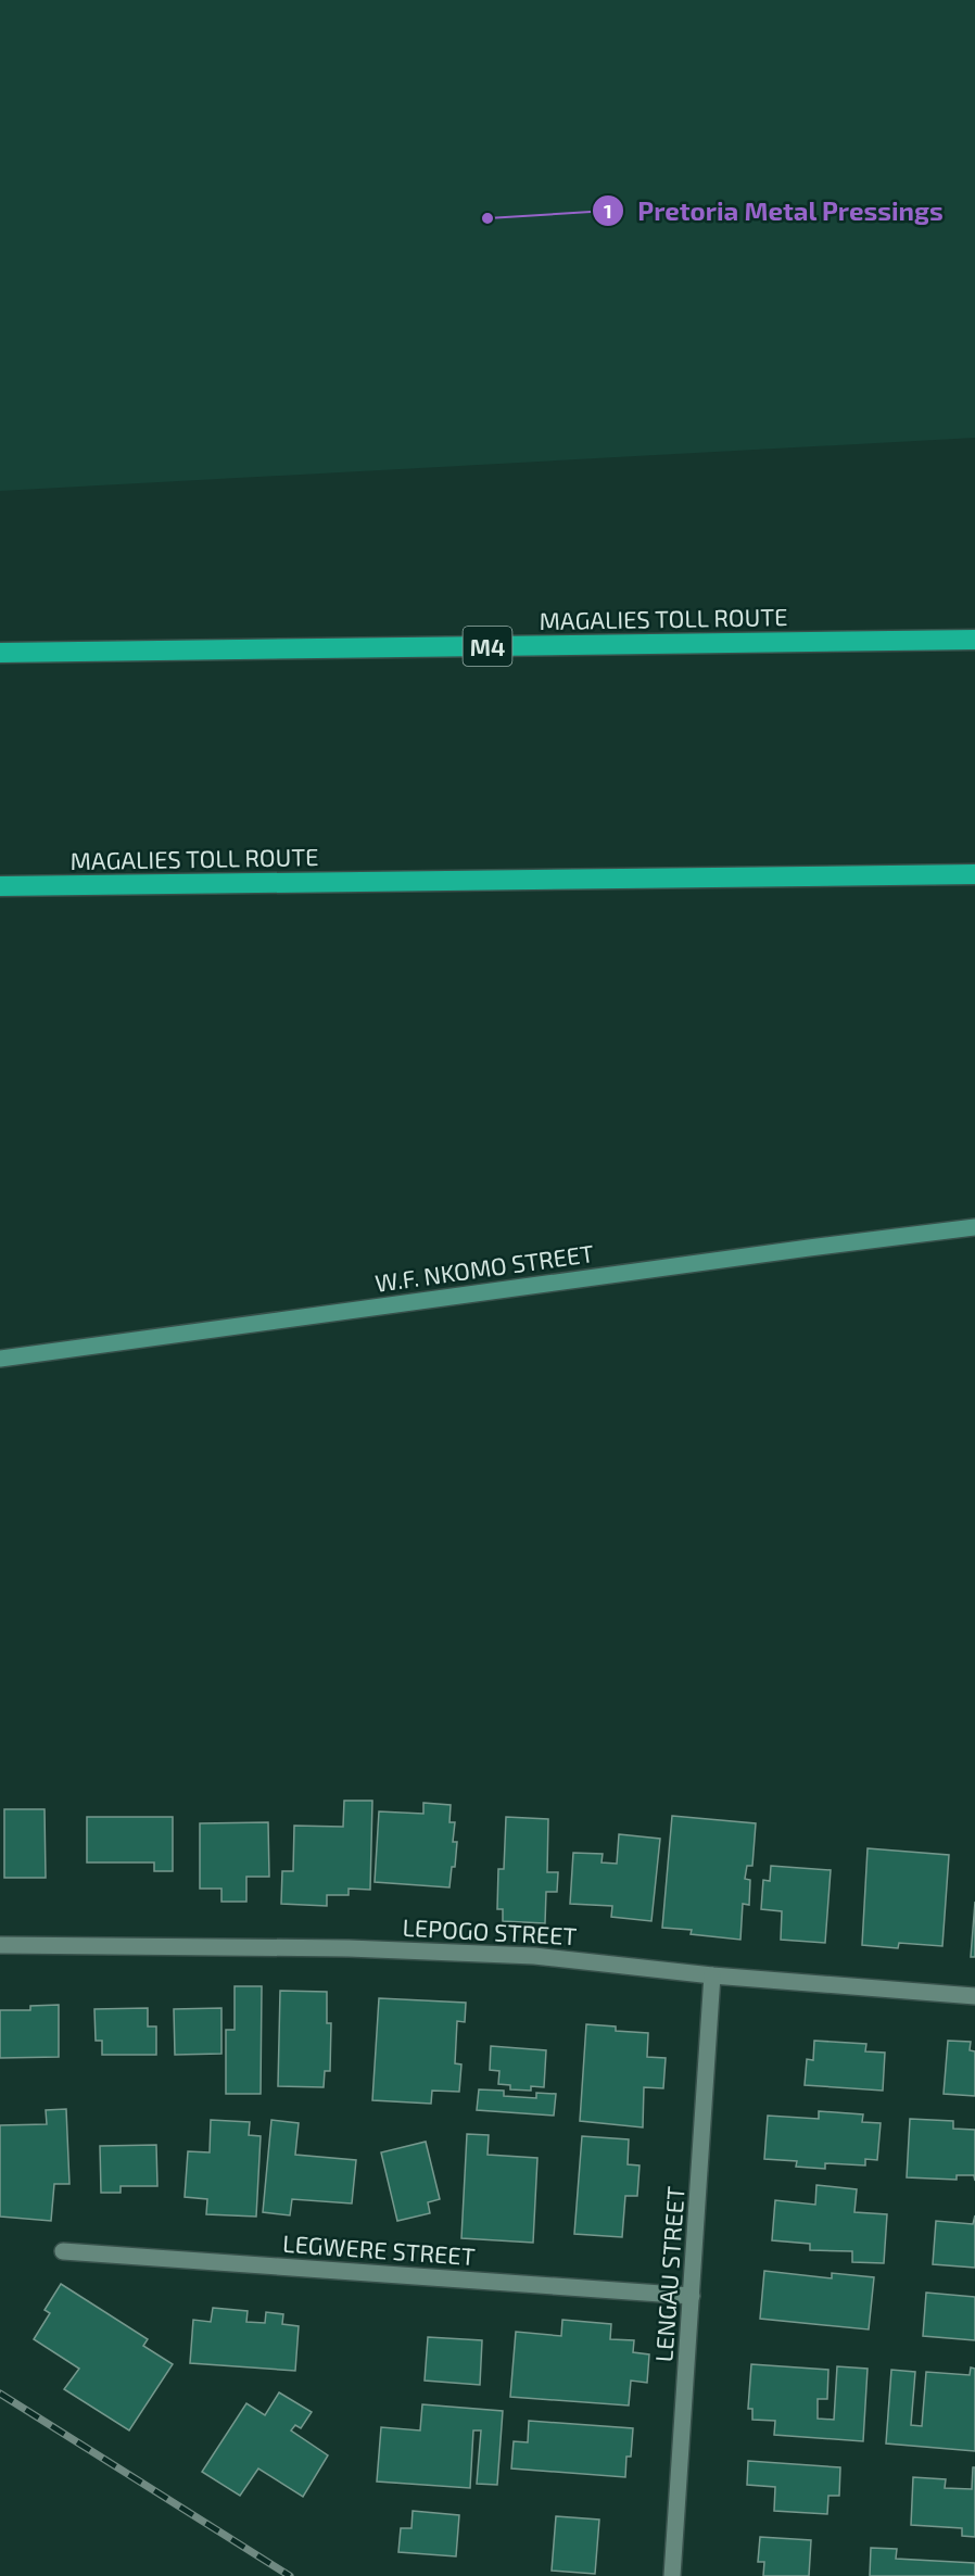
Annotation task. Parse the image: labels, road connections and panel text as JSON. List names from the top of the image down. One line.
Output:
{"streets":{"highway":["MAGALIES TOLL ROUTE","M4"],"main road":["W.F. NKOMO STREET"],"street":["LEPOGO STREET","LEGWERE STREET","LENGAU STREET"]},"crossings":[["LEPOGO STREET","LENGAU STREET"],["LEGWERE STREET","LENGAU STREET"]],"places":["Pretoria Metal Pressings"]}
